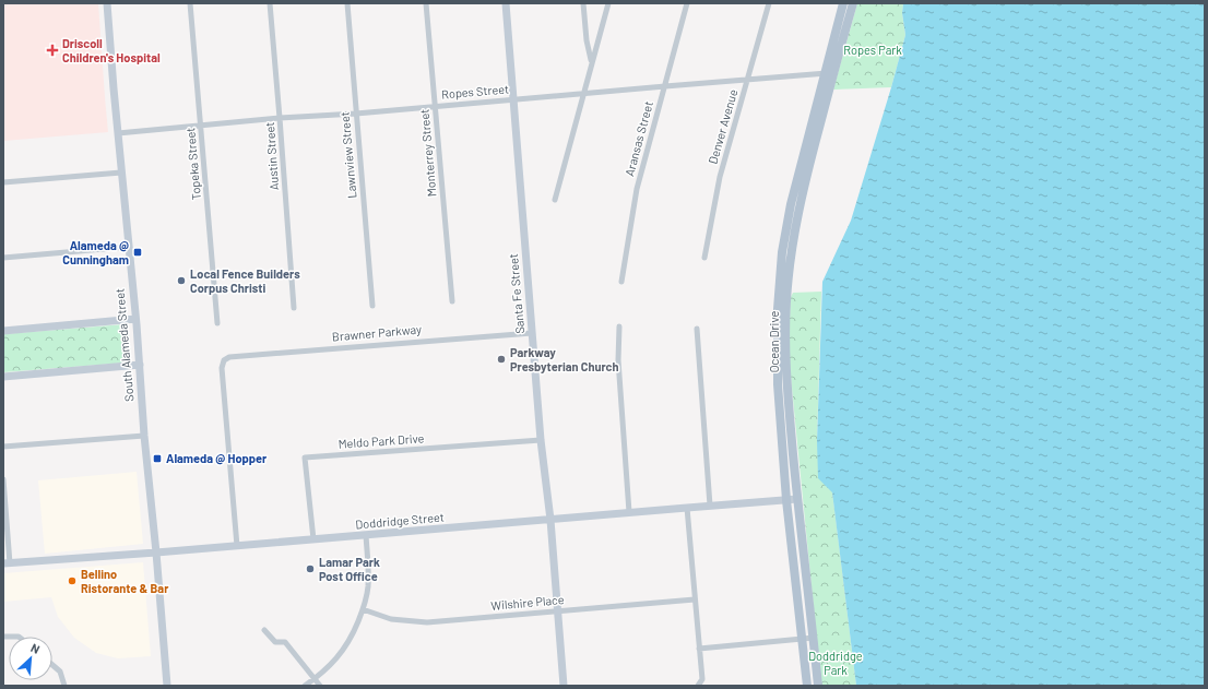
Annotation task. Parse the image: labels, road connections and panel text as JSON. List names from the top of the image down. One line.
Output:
{"streets":{"main road":["Santa Fe Street","Ocean Drive","South Alameda Street","Doddridge Street"],"street":["Ropes Street","Denver Avenue","Aransas Street","Monterrey Street","Lawnview Street","Austin Street","Topeka Street","Brawner Parkway","Meldo Park Drive","Wilshire Place"]},"crossings":[["Ropes Street","Denver Avenue"],["Ropes Street","Aransas Street"],["Ropes Street","Monterrey Street"],["Ropes Street","Lawnview Street"],["Ropes Street","Austin Street"],["Ropes Street","Topeka Street"],["Ropes Street","Santa Fe Street"],["Ropes Street","Ocean Drive"],["Ropes Street","South Alameda Street"],["Santa Fe Street","Brawner Parkway"],["Santa Fe Street","Meldo Park Drive"],["Santa Fe Street","Doddridge Street"],["Santa Fe Street","Wilshire Place"],["Brawner Parkway","Doddridge Street"],["Ocean Drive","Doddridge Street"],["South Alameda Street","Doddridge Street"],["Meldo Park Drive","Doddridge Street"]],"parks":["Ropes Park","Doddridge Park"],"places":{"health":["Driscoll Children's Hospital"],"transit":["Alameda @ Cunningham","Alameda @ Hopper"],"other":["Local Fence Builders Corpus Christi","Parkway Presbyterian Church","Lamar Park Post Office","Bellino Ristorante & Bar"]},"north":"top right"}
